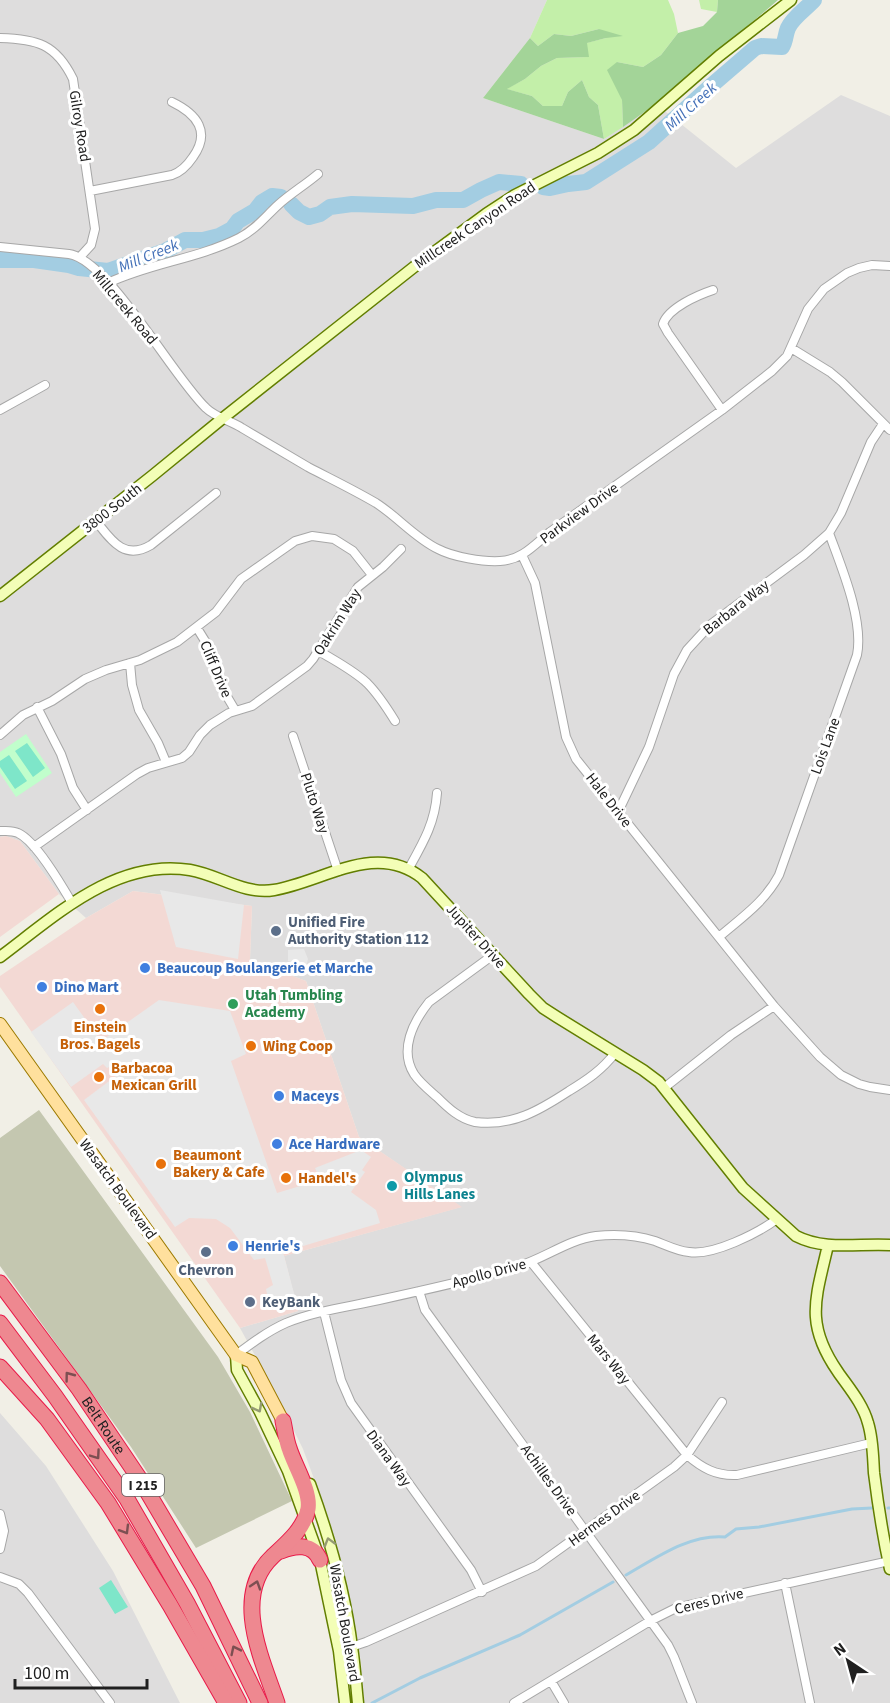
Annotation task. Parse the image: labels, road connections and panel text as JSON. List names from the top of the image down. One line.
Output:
{"streets":{"highway":["Belt Route","I 215"],"main road":["Wasatch Boulevard"],"street":["Gilroy Road","Millcreek Canyon Road","Millcreek Road","3800 South","Parkview Drive","Barbara Way","Oakrim Way","Cliff Drive","Lois Lane","Hale Drive","Pluto Way","Jupiter Drive","Apollo Drive","Mars Way","Diana Way","Achilles Drive","Hermes Drive","Ceres Drive"]},"crossings":[["Gilroy Road","Millcreek Road"],["Millcreek Canyon Road","Millcreek Road"],["Millcreek Canyon Road","3800 South"],["Millcreek Canyon Road","Parkview Drive"],["Millcreek Road","3800 South"],["Millcreek Road","Parkview Drive"],["3800 South","Parkview Drive"],["Parkview Drive","Hale Drive"],["Barbara Way","Lois Lane"],["Barbara Way","Hale Drive"],["Oakrim Way","Cliff Drive"],["Lois Lane","Hale Drive"],["Pluto Way","Jupiter Drive"],["Jupiter Drive","Apollo Drive"],["Wasatch Boulevard","Apollo Drive"],["Wasatch Boulevard","Hermes Drive"],["Apollo Drive","Mars Way"],["Apollo Drive","Diana Way"],["Apollo Drive","Achilles Drive"],["Mars Way","Hermes Drive"],["Diana Way","Hermes Drive"],["Achilles Drive","Hermes Drive"],["Achilles Drive","Ceres Drive"]],"water":["Mill Creek"],"places":["Unified Fire Authority Station 112","Beaucoup Boulangerie et Marche","Dino Mart","Utah Tumbling Academy","Einstein Bros. Bagels","Wing Coop","Barbacoa Mexican Grill","Maceys","Ace Hardware","Beaumont Bakery & Cafe","Handel's","Olympus Hills Lanes","Henrie's","Chevron","KeyBank"],"scale_bar":"100 m","north":"top left"}
